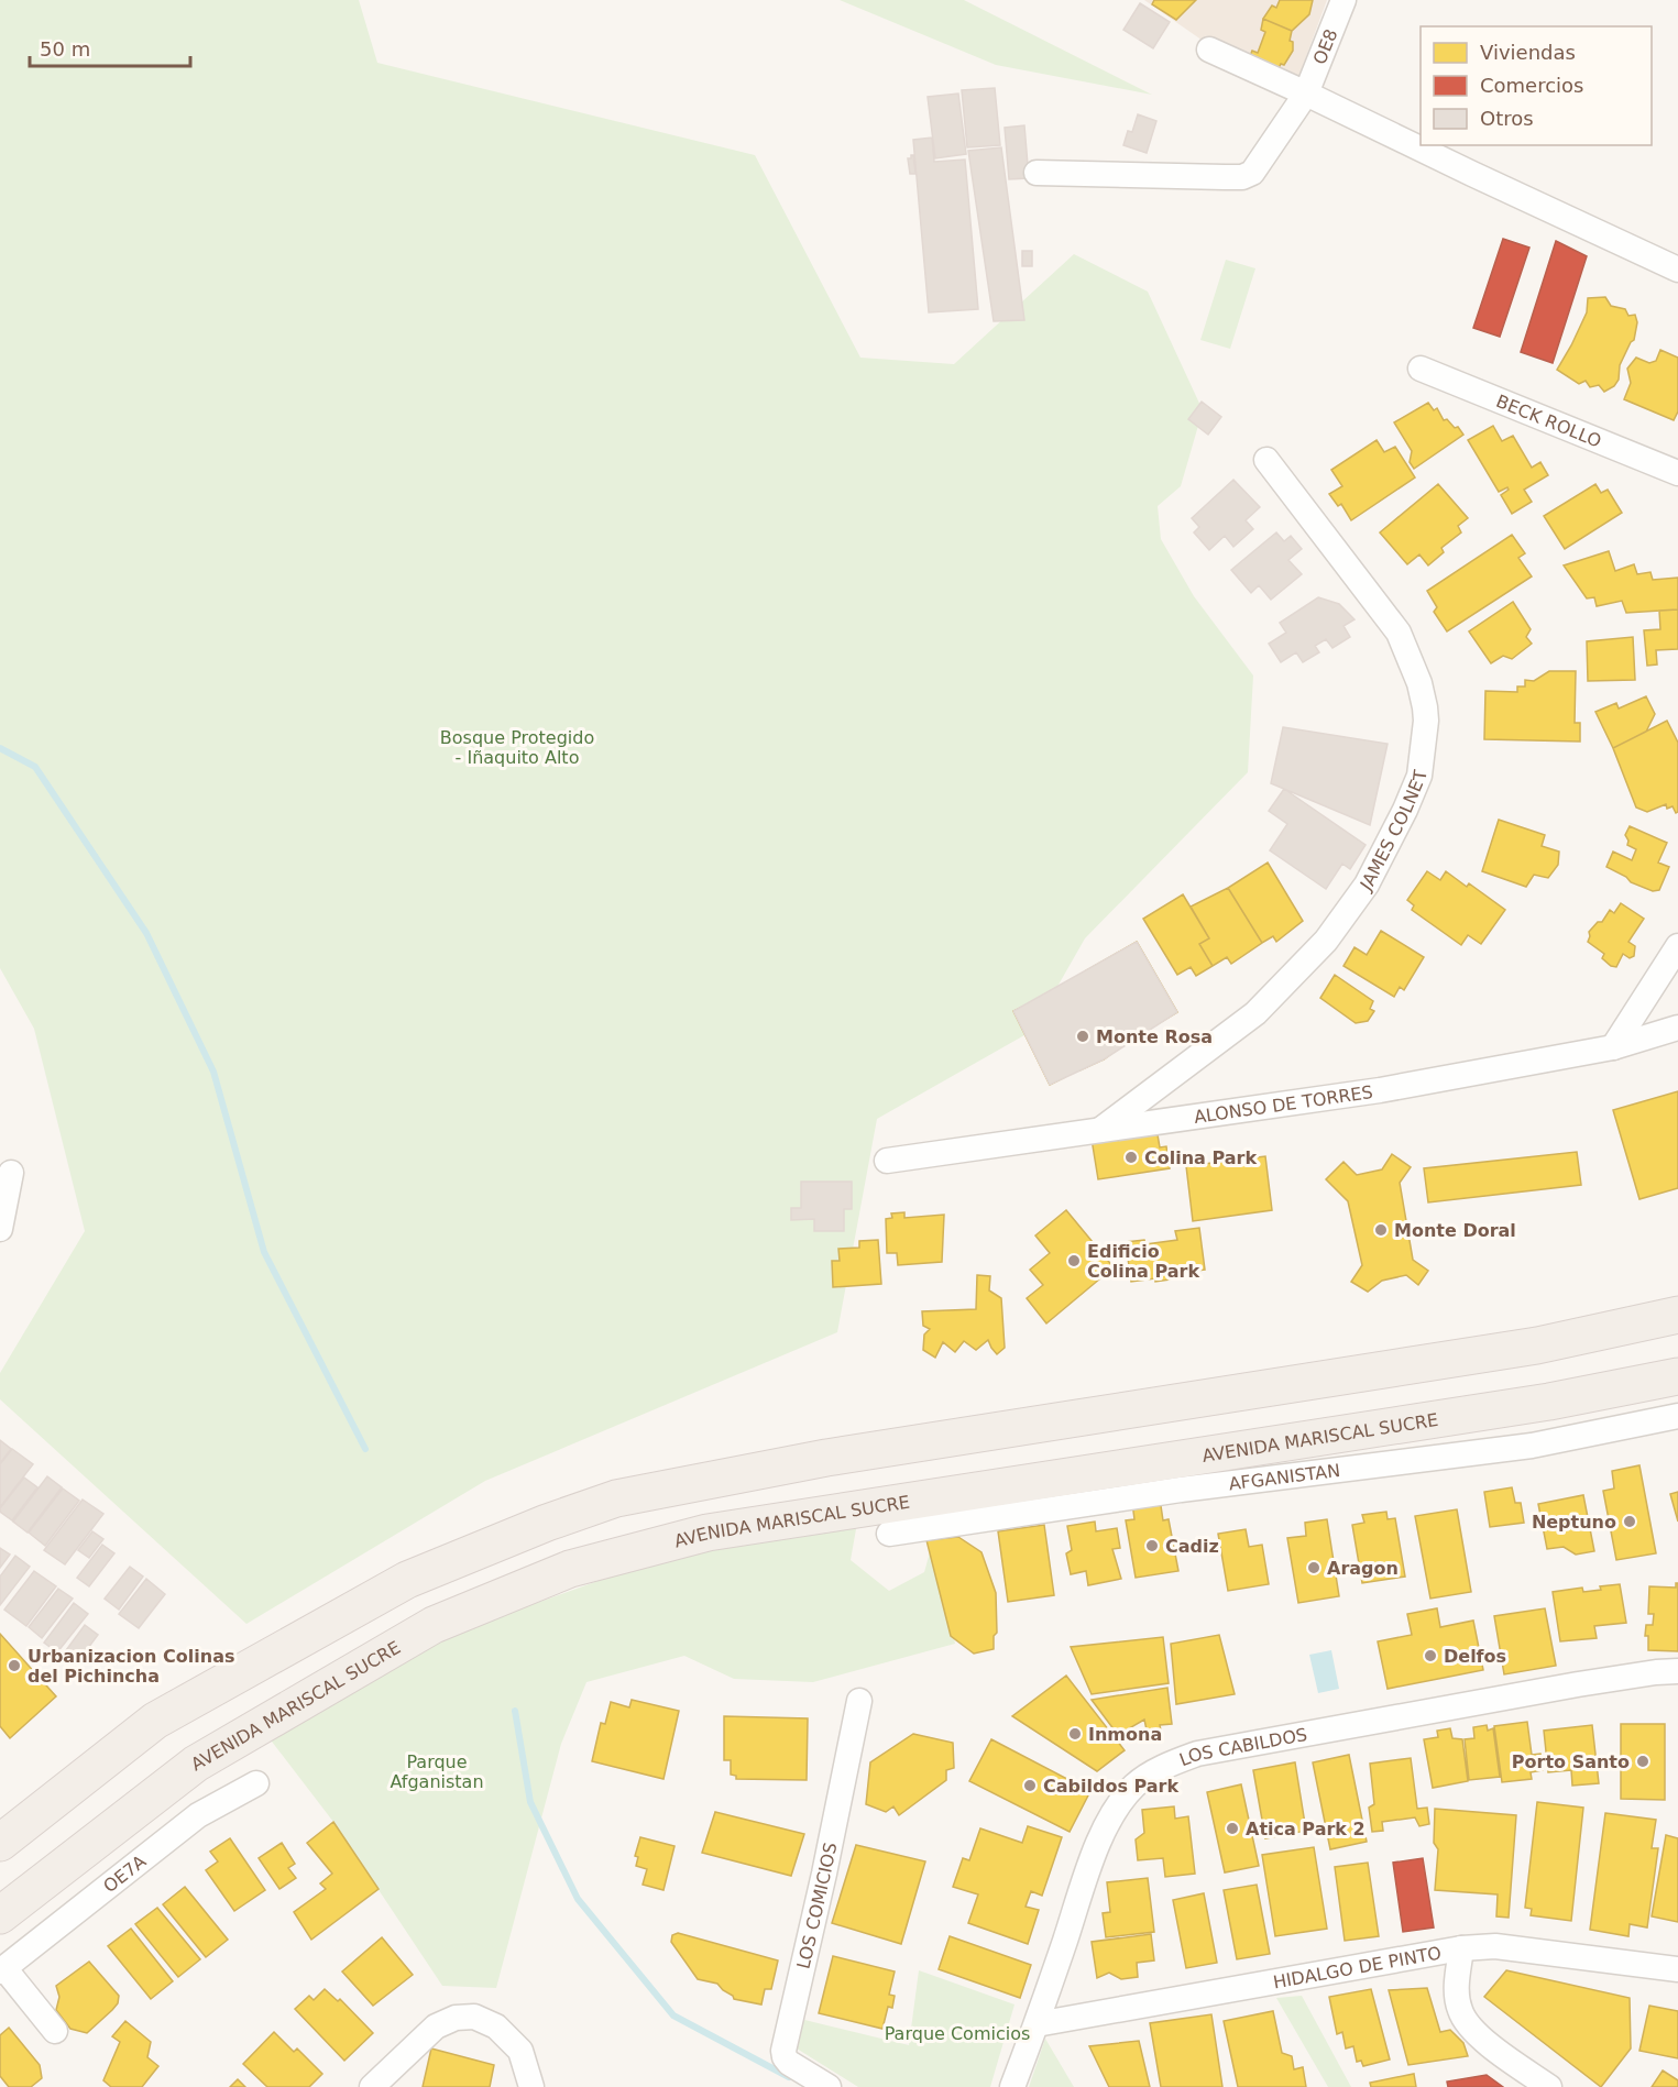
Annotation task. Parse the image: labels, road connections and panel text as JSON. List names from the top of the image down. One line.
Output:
{"streets":{"main road":["AVENIDA MARISCAL SUCRE"],"street":["OE8","BECK ROLLO","JAMES COLNET","ALONSO DE TORRES","AFGANISTAN","LOS CABILDOS","OE7A","LOS COMICIOS","HIDALGO DE PINTO"]},"crossings":[["JAMES COLNET","ALONSO DE TORRES"],["LOS CABILDOS","HIDALGO DE PINTO"]],"parks":["Bosque Protegido - Iñaquito Alto","Parque Afganistan","Parque Comicios"],"places":["Monte Rosa","Colina Park","Monte Doral","Edificio Colina Park","Neptuno","Cadiz","Aragon","Delfos","Urbanizacion Colinas del Pichincha","Inmona","Porto Santo","Cabildos Park","Atica Park 2"],"legend":["Viviendas","Comercios","Otros"],"scale_bar":"50 m"}
